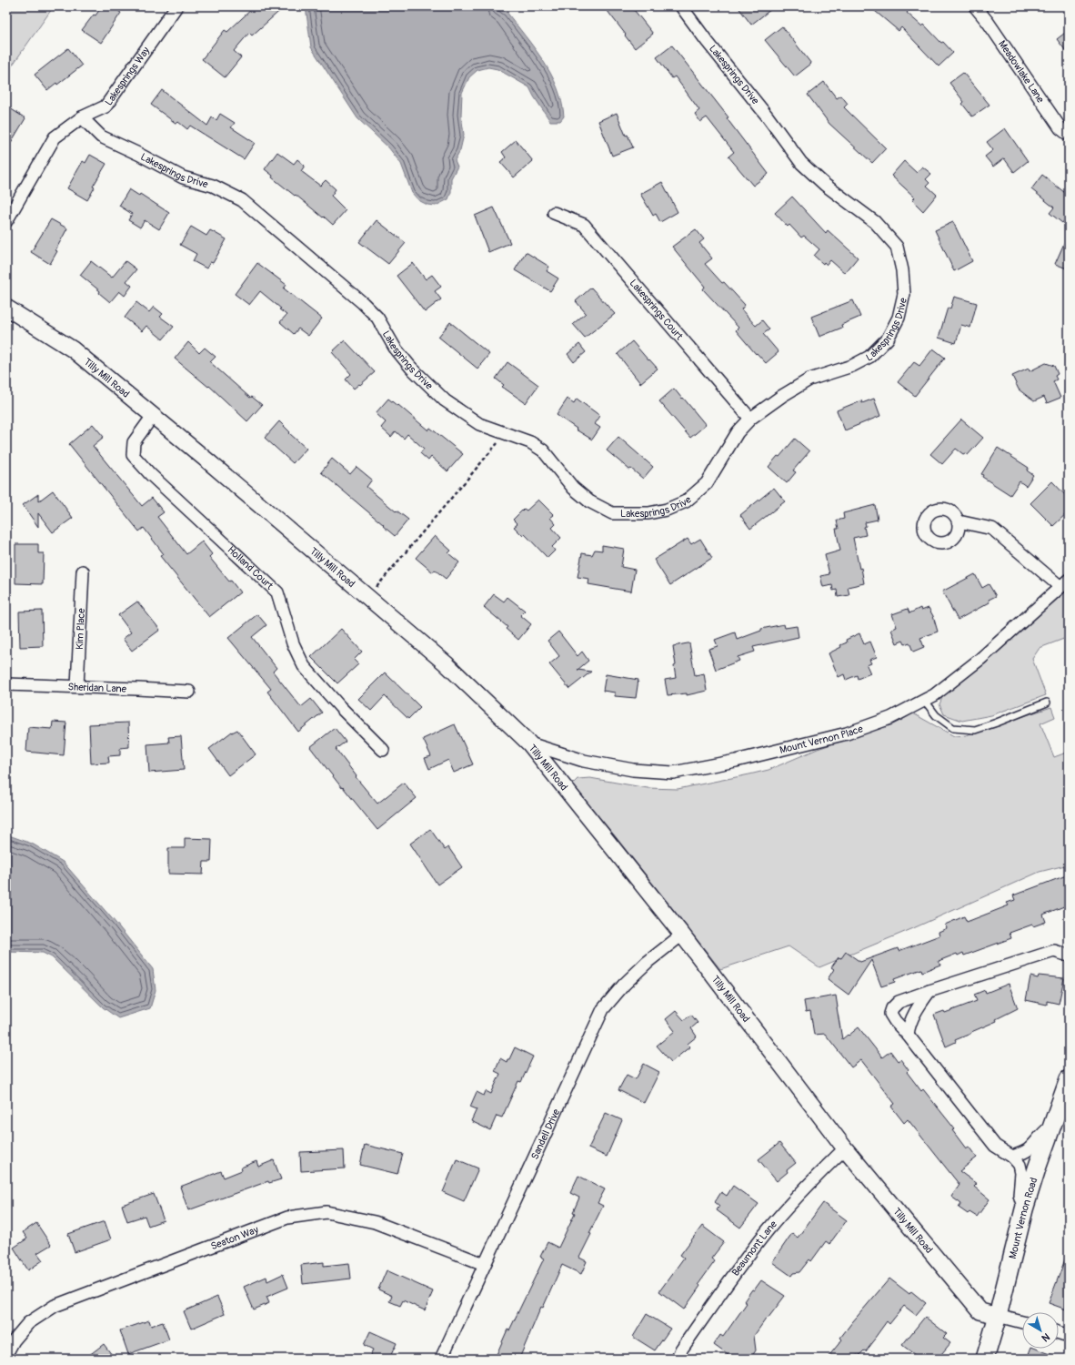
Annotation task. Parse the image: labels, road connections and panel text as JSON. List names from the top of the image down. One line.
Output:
{"streets":{"main road":["Mount Vernon Road"],"street":["Meadowlake Lane","Lakesprings Drive","Lakesprings Way","Lakesprings Court","Tilly Mill Road","Holland Court","Kim Place","Sheridan Lane","Mount Vernon Place","Sandell Drive","Seaton Way","Beaumont Lane"]},"crossings":[["Lakesprings Drive","Lakesprings Way"],["Lakesprings Drive","Lakesprings Court"],["Tilly Mill Road","Holland Court"],["Tilly Mill Road","Mount Vernon Place"],["Tilly Mill Road","Sandell Drive"],["Tilly Mill Road","Mount Vernon Road"],["Tilly Mill Road","Beaumont Lane"],["Kim Place","Sheridan Lane"],["Sandell Drive","Seaton Way"]],"north":"bottom right"}
